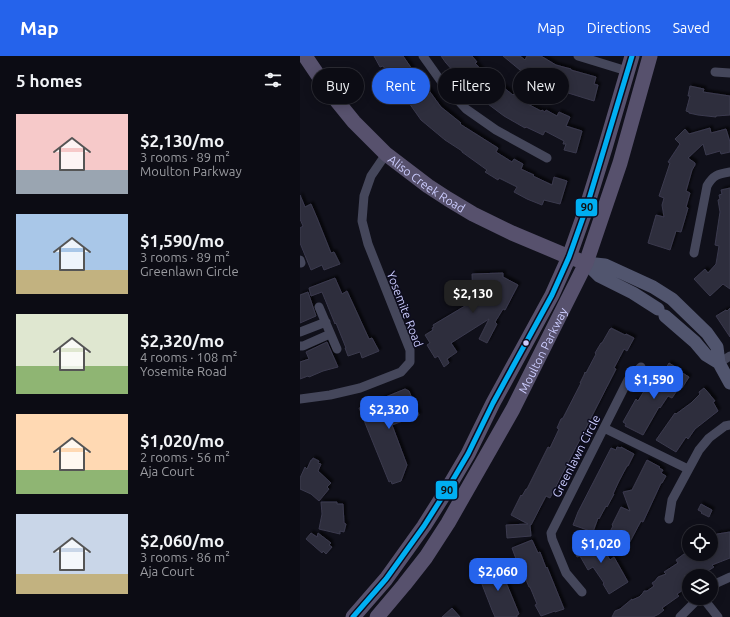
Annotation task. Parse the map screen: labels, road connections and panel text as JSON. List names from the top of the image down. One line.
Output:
{"streets":{"main road":["Aliso Creek Road","Moulton Parkway"],"street":["Yosemite Road","Greenlawn Circle"]},"crossings":[["Aliso Creek Road","Yosemite Road"],["Aliso Creek Road","Moulton Parkway"]],"lines":["transit line 90"],"page":{"header":"Map","nav":["Map","Directions","Saved"],"heading":"5 homes","chip":["Buy","Rent","Filters","New"],"list":[{"name":"$2,130/mo","note":"3 rooms · 89 m² · Moulton Parkway"},{"name":"$1,590/mo","note":"3 rooms · 89 m² · Greenlawn Circle"},{"name":"$2,320/mo","note":"4 rooms · 108 m² · Yosemite Road"},{"name":"$1,020/mo","note":"2 rooms · 56 m² · Aja Court"},{"name":"$2,060/mo","note":"3 rooms · 86 m² · Aja Court"}],"price":["$2,130","$1,590","$2,320","$1,020","$2,060"]}}
